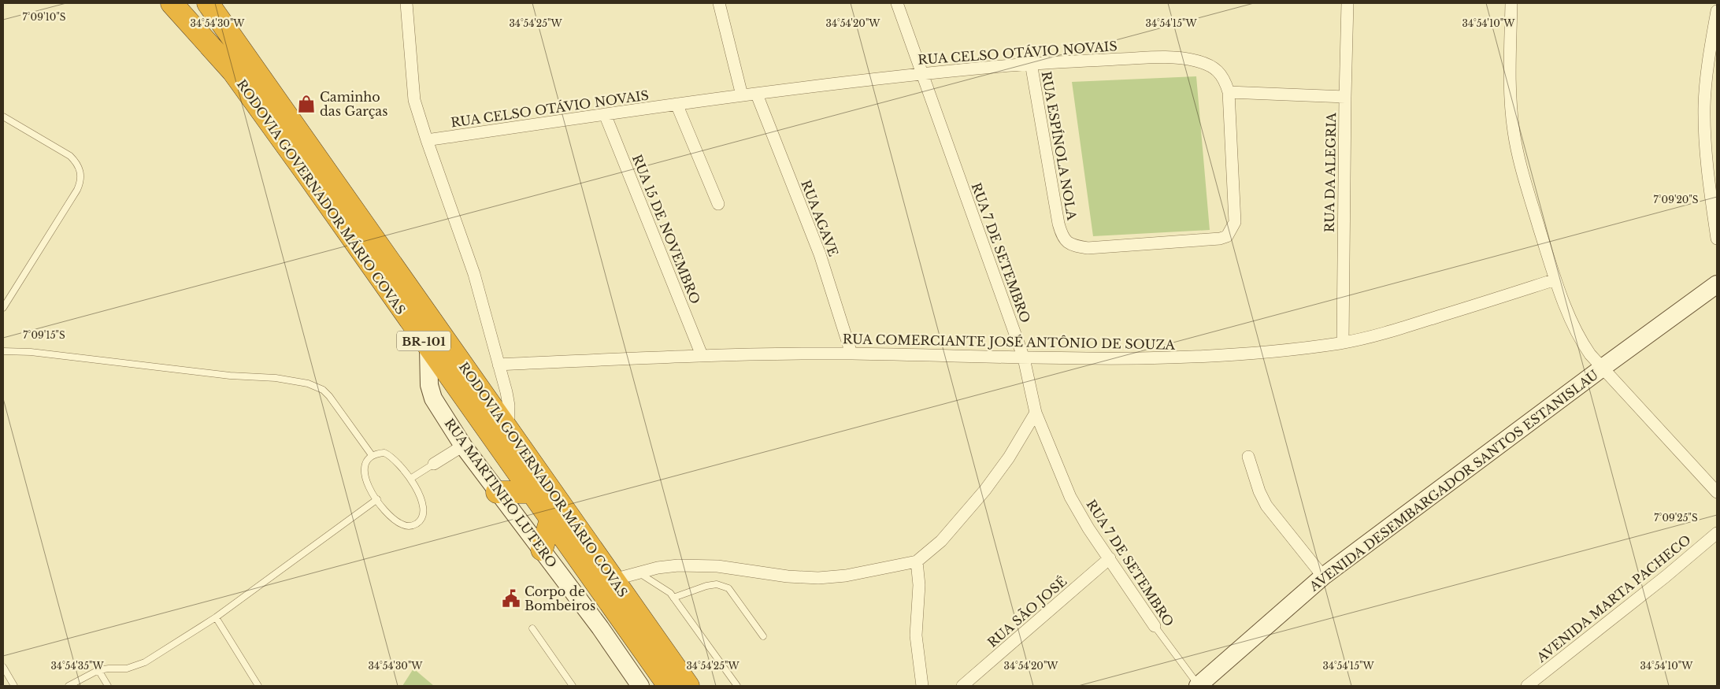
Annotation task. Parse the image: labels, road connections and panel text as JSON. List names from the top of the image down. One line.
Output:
{"streets":{"highway":["RODOVIA GOVERNADOR MÁRIO COVAS","BR-101"],"street":["RUA CELSO OTÁVIO NOVAIS","RUA ESPÍNOLA NOLA","RUA DA ALEGRIA","RUA AGAVE","RUA 15 DE NOVEMBRO","RUA 7 DE SETEMBRO","RUA COMERCIANTE JOSÉ ANTÔNIO DE SOUZA","AVENIDA DESEMBARGADOR SANTOS ESTANISLAU","RUA MARTINHO LUTERO","AVENIDA MARTA PACHECO","RUA SÃO JOSÉ"]},"crossings":[["RUA CELSO OTÁVIO NOVAIS","RUA ESPÍNOLA NOLA"],["RUA CELSO OTÁVIO NOVAIS","RUA AGAVE"],["RUA CELSO OTÁVIO NOVAIS","RUA 15 DE NOVEMBRO"],["RUA CELSO OTÁVIO NOVAIS","RUA 7 DE SETEMBRO"],["RUA DA ALEGRIA","RUA COMERCIANTE JOSÉ ANTÔNIO DE SOUZA"],["RODOVIA GOVERNADOR MÁRIO COVAS","RUA MARTINHO LUTERO"],["RUA AGAVE","RUA COMERCIANTE JOSÉ ANTÔNIO DE SOUZA"],["RUA 15 DE NOVEMBRO","RUA COMERCIANTE JOSÉ ANTÔNIO DE SOUZA"],["RUA 7 DE SETEMBRO","RUA COMERCIANTE JOSÉ ANTÔNIO DE SOUZA"],["RUA 7 DE SETEMBRO","AVENIDA DESEMBARGADOR SANTOS ESTANISLAU"],["RUA 7 DE SETEMBRO","RUA SÃO JOSÉ"]],"places":{"shop":["Caminho das Garças"],"public building":["Corpo de Bombeiros"]},"coordinates":["7°09'10\"S","34°54'30\"W","34°54'25\"W","34°54'20\"W","34°54'15\"W","34°54'10\"W","7°09'20\"S","7°09'15\"S","7°09'25\"S","34°54'35\"W"]}
